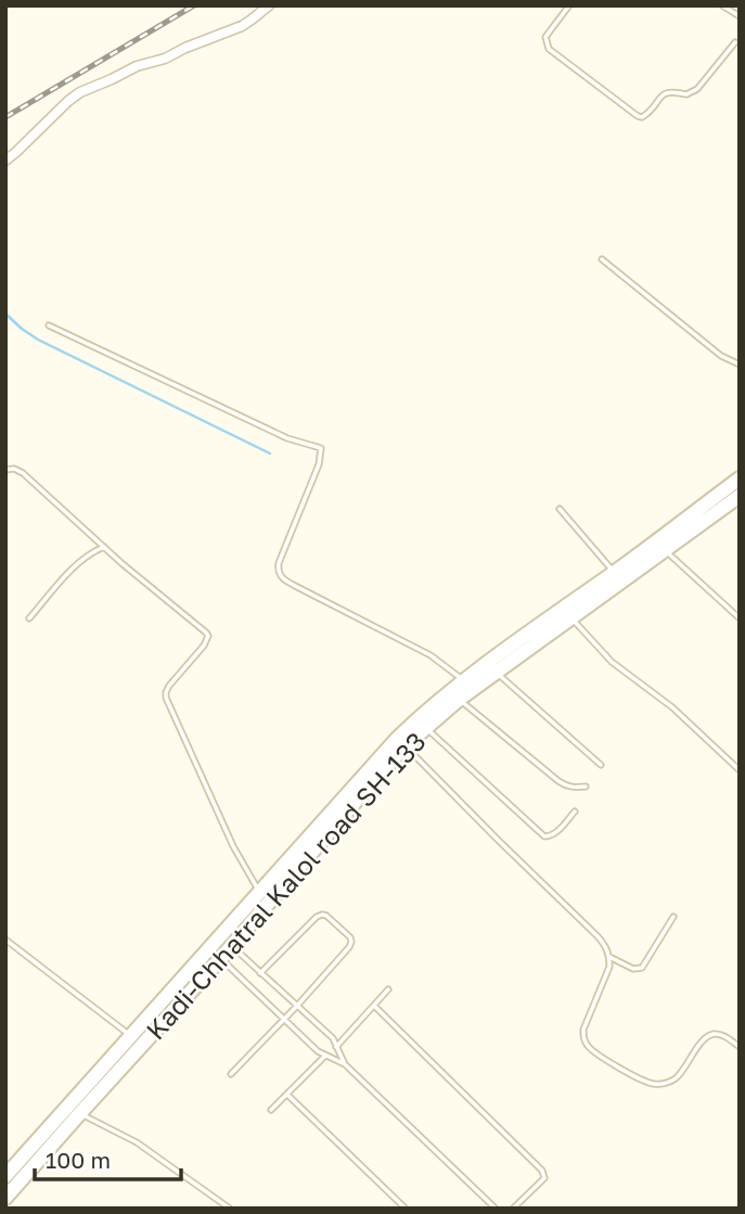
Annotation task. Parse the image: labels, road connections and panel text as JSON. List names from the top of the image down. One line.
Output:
{"streets":{"main road":["Kadi-Chhatral Kalol road SH-133"]},"scale_bar":"100 m"}
